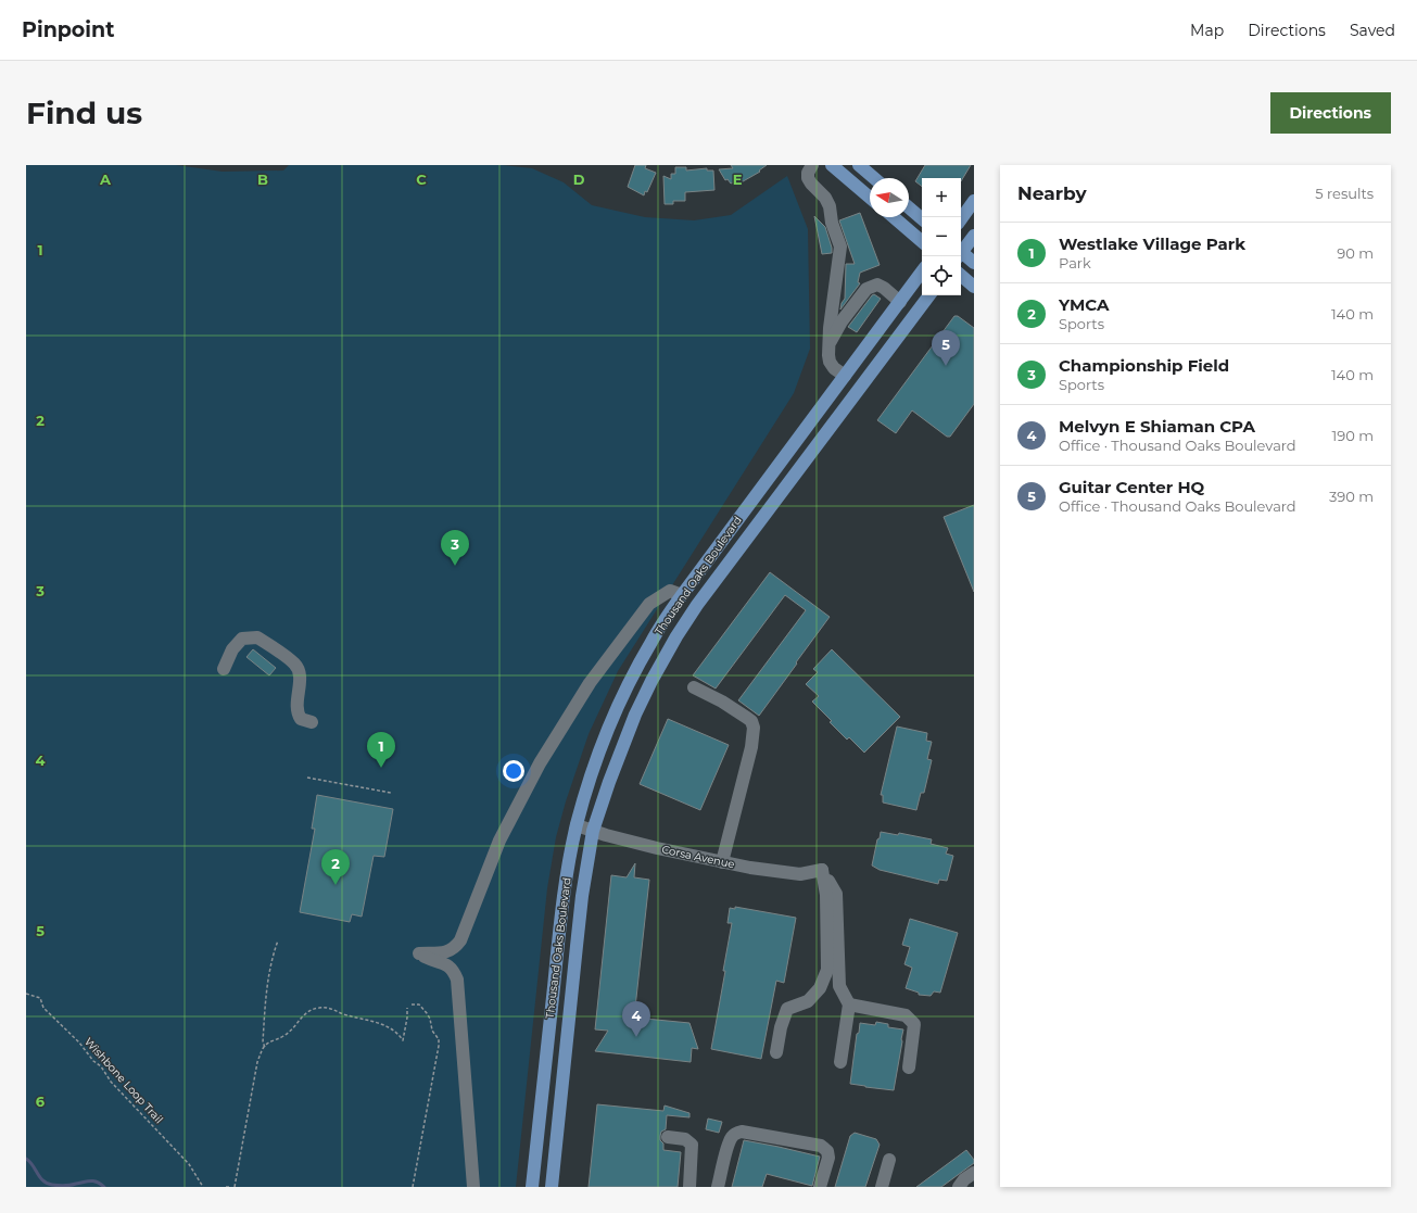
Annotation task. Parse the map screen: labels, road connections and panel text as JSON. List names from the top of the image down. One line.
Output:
{"streets":{"main road":["Thousand Oaks Boulevard"],"street":["Corsa Avenue"],"path":["Wishbone Loop Trail"]},"crossings":[["Thousand Oaks Boulevard","Corsa Avenue"]],"north":"left","page":{"header":"Pinpoint","nav":["Map","Directions","Saved"],"buttons":"Directions","title":"Find us","heading":["Nearby","5 results"],"map_buttons":["+","−"],"list":[{"mark":"1","name":"Westlake Village Park","note":"Park","value":"90 m"},{"mark":"2","name":"YMCA","note":"Sports","value":"140 m"},{"mark":"3","name":"Championship Field","note":"Sports","value":"140 m"},{"mark":"4","name":"Melvyn E Shiaman CPA","note":"Office · Thousand Oaks Boulevard","value":"190 m"},{"mark":"5","name":"Guitar Center HQ","note":"Office · Thousand Oaks Boulevard","value":"390 m"}],"pins":["5","3","1","2","4"]},"grid":{"columns":["A","B","C","D","E"],"rows":["1","2","3","4","5","6"]}}
